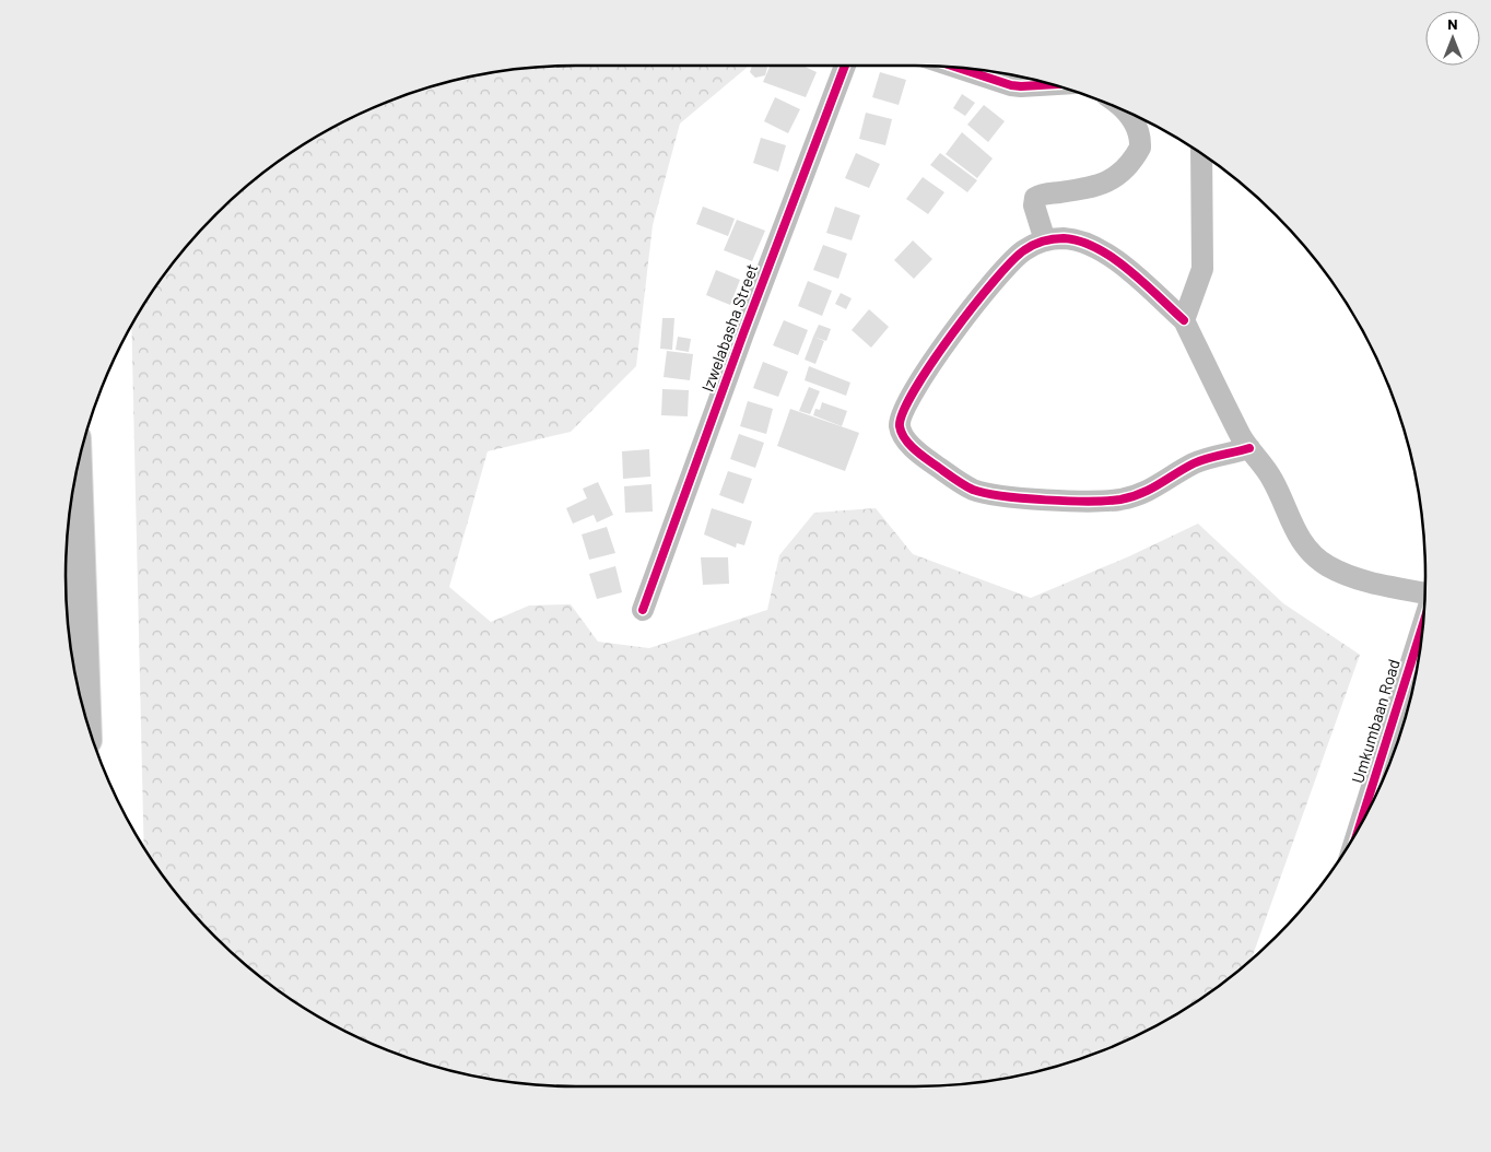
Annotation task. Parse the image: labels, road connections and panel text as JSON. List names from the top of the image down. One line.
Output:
{"streets":{"street":["Izwelabasha Street","Umkumbaan Road"]},"north":"top"}
